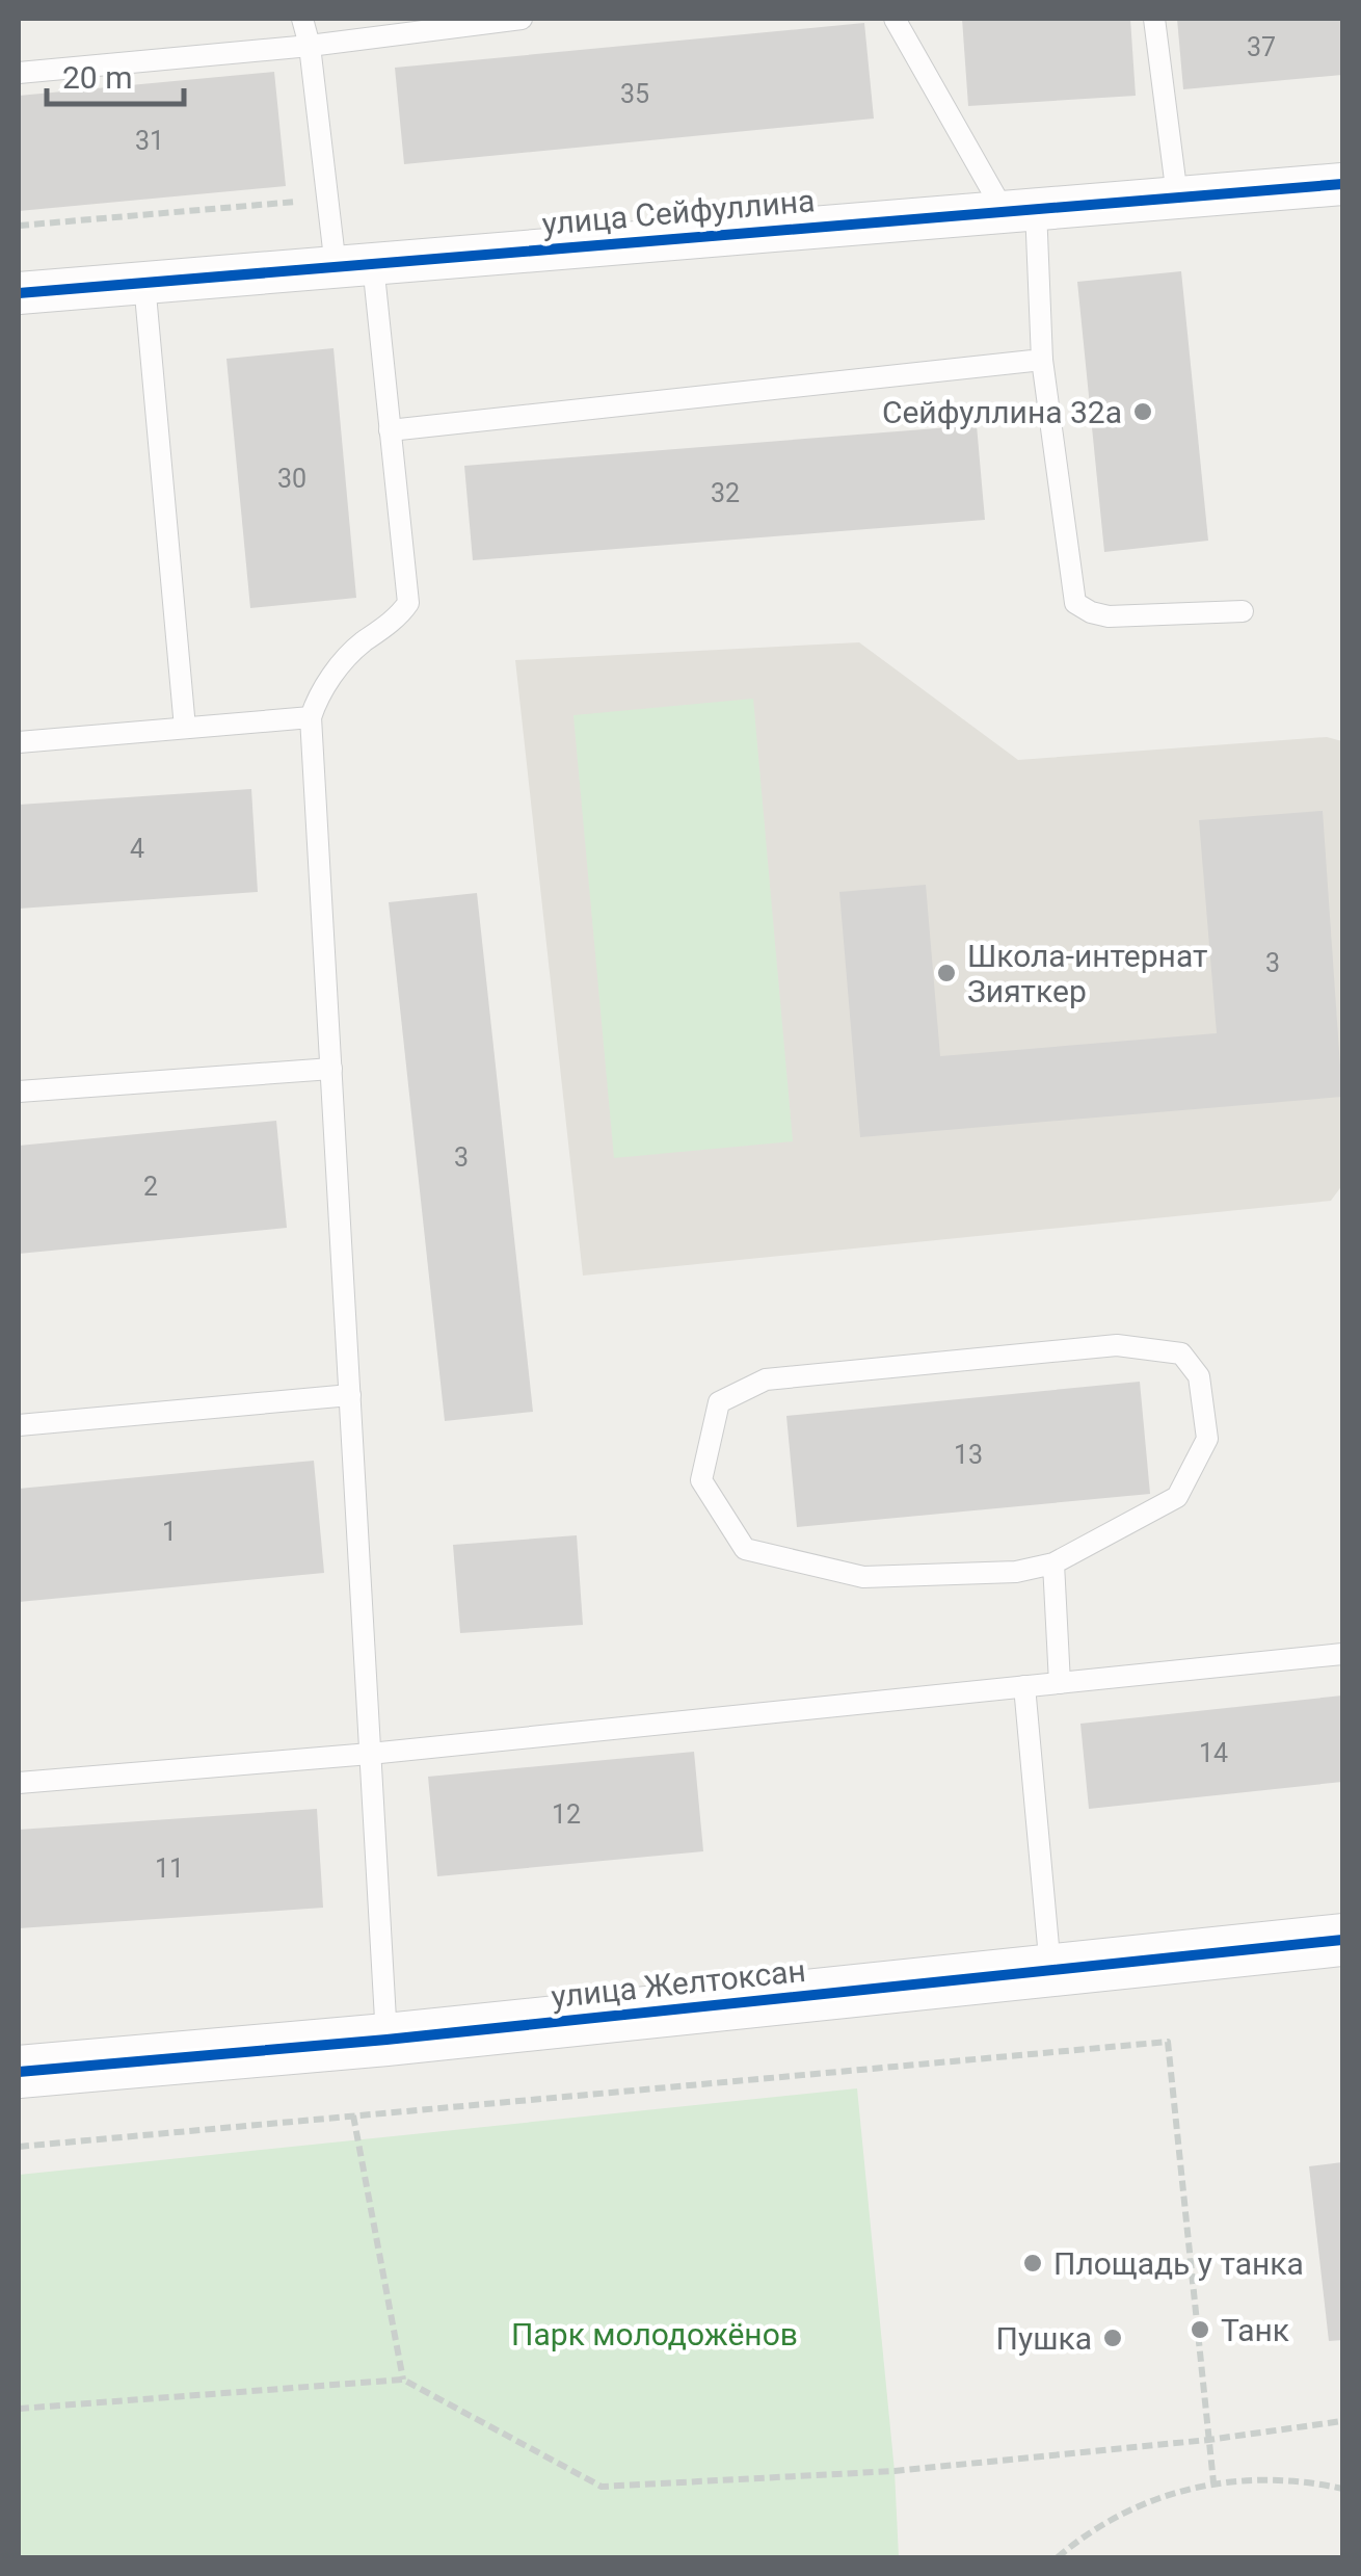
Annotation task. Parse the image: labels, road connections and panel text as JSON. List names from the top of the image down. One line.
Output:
{"streets":{"street":["улица Сейфуллина","улица Желтоксан"]},"parks":["Парк молодожёнов"],"places":["Сейфуллина 32а","Школа-интернат Зияткер","Площадь у танка","Танк","Пушка"],"house_numbers":["37","35","31","30","32","4","3","3","2","13","1","14","12","11"],"scale_bar":"20 m"}
